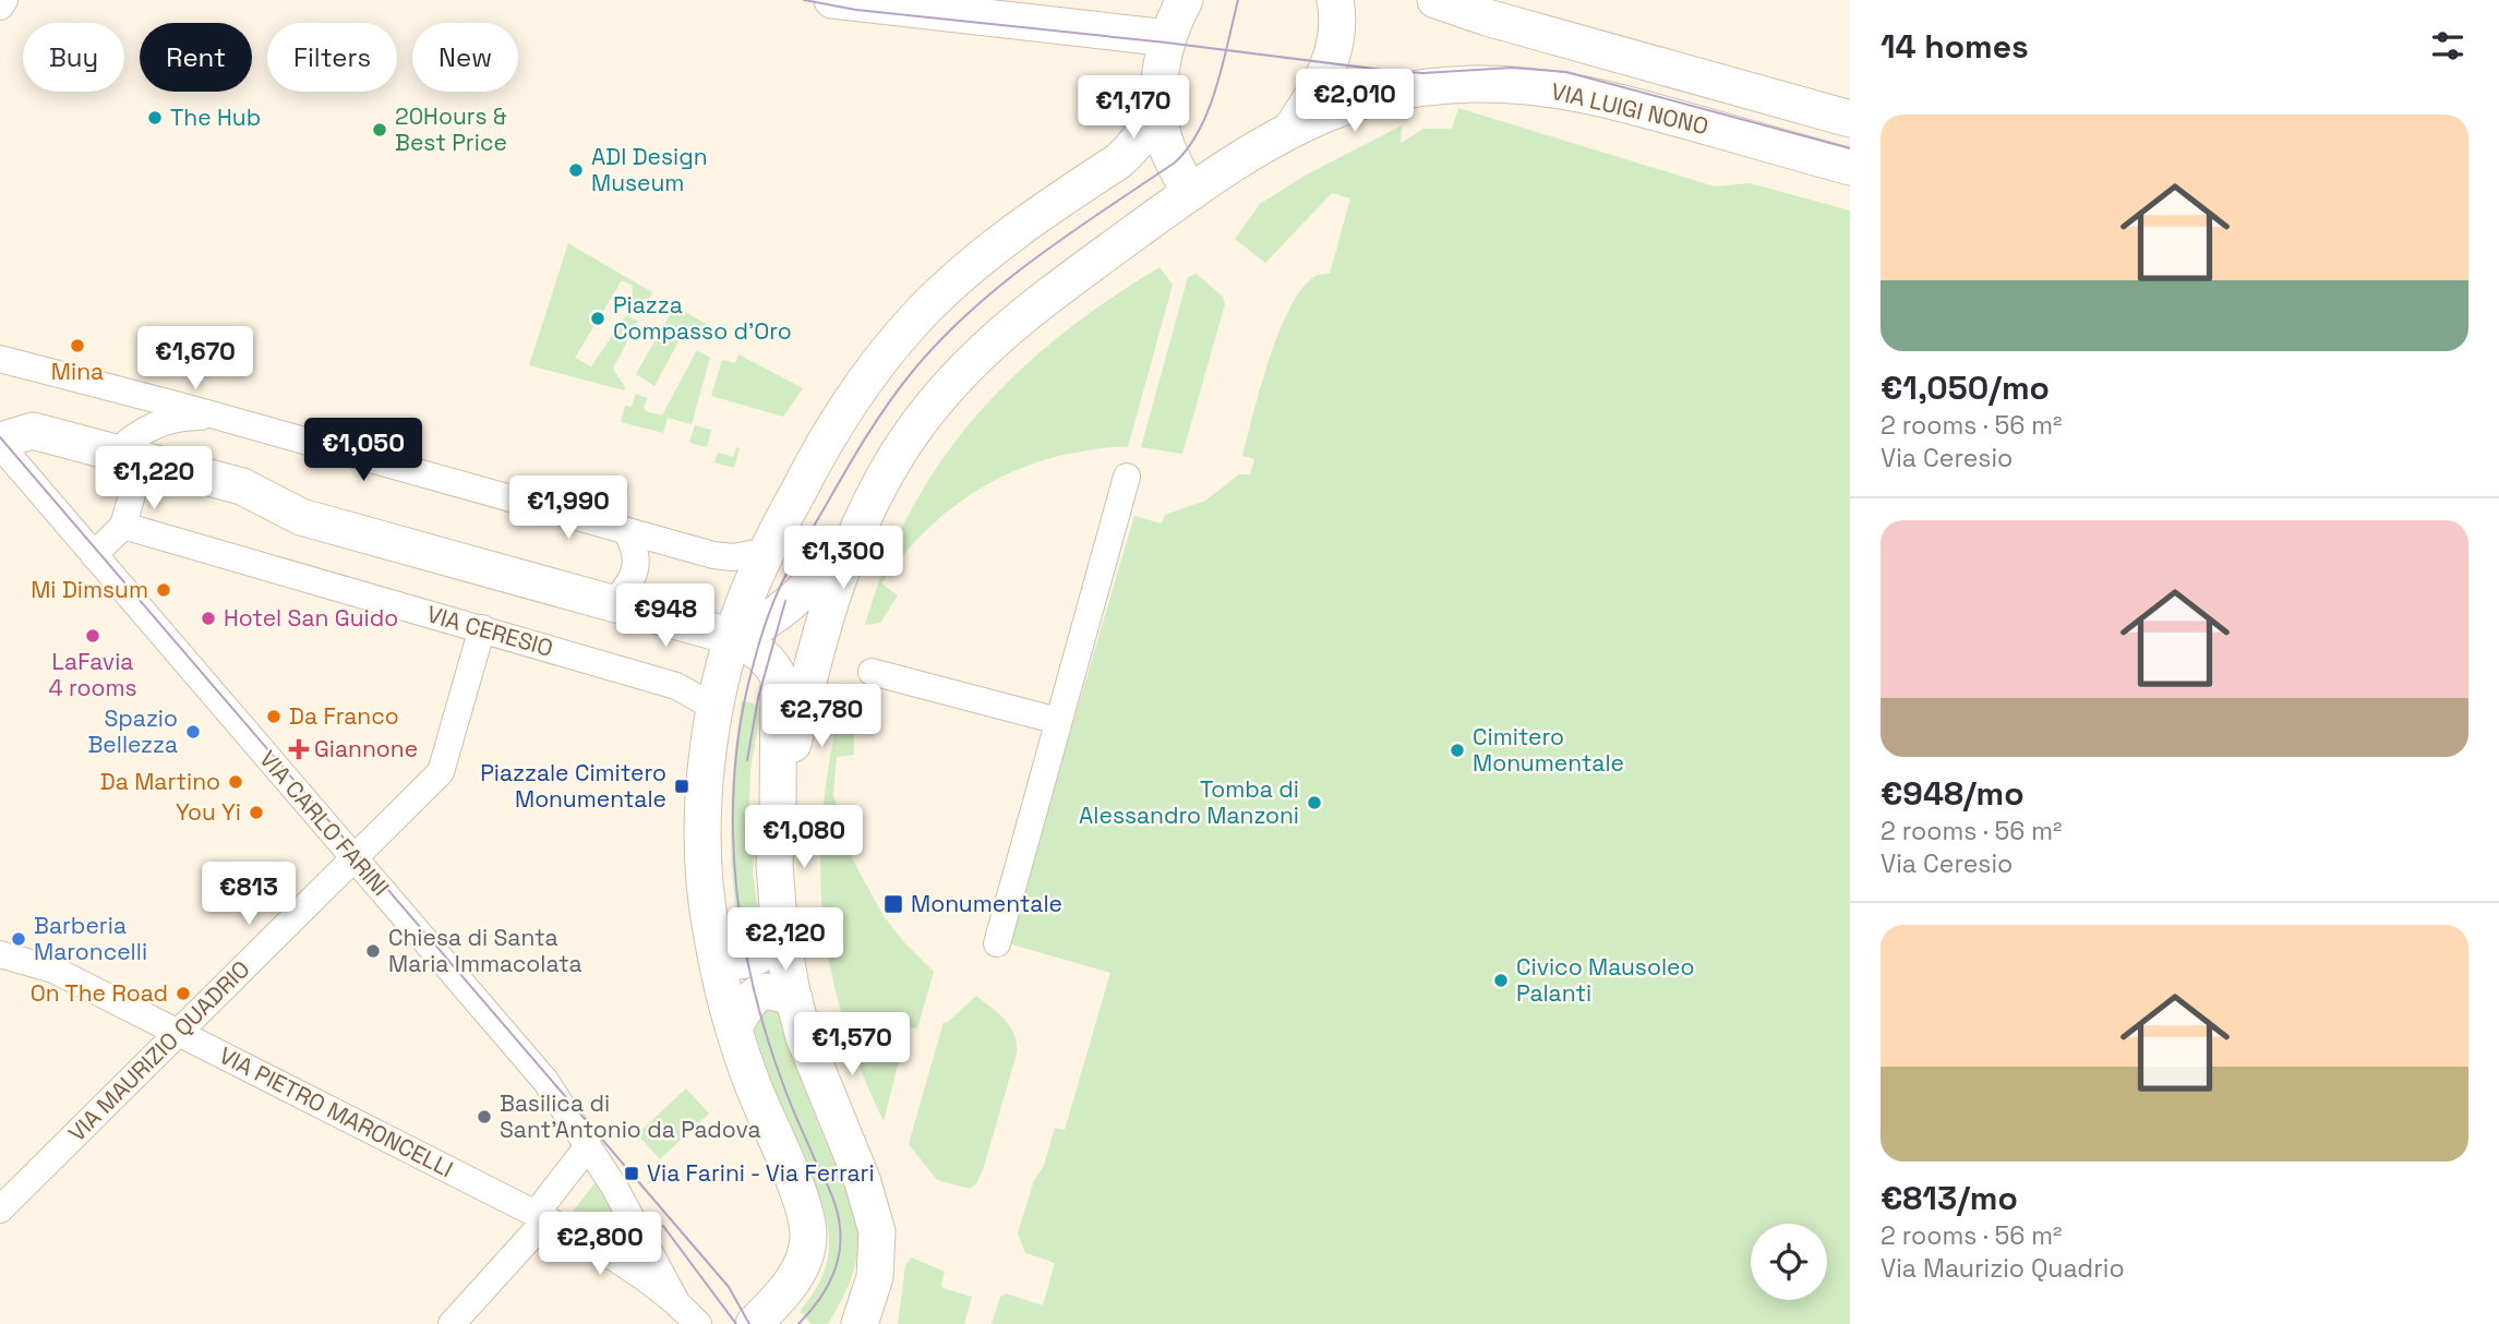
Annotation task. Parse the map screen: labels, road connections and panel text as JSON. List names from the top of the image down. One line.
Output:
{"streets":{"main road":["VIA LUIGI NONO"],"street":["VIA CERESIO","VIA CARLO FARINI","VIA MAURIZIO QUADRIO","VIA PIETRO MARONCELLI"]},"crossings":[["VIA CERESIO","VIA MAURIZIO QUADRIO"],["VIA CARLO FARINI","VIA MAURIZIO QUADRIO"],["VIA CARLO FARINI","VIA PIETRO MARONCELLI"],["VIA MAURIZIO QUADRIO","VIA PIETRO MARONCELLI"]],"places":{"other":["The Hub","20Hours & Best Price","ADI Design Museum","Piazza Compasso d’Oro","Mina","Mi Dimsum","Hotel San Guido","LaFavia 4 rooms","Da Franco","Spazio Bellezza","Cimitero Monumentale","Da Martino","Tomba di Alessandro Manzoni","You Yi","Barberia Maroncelli","Chiesa di Santa Maria Immacolata","Civico Mausoleo Palanti","On The Road","Basilica di Sant'Antonio da Padova"],"health":["Giannone"],"transit":["Piazzale Cimitero Monumentale","Monumentale","Via Farini - Via Ferrari"]},"page":{"heading":"14 homes","chip":["Buy","Rent","Filters","New"],"price":["€2,010","€1,170","€1,670","€1,050","€1,220","€1,990","€1,300","€948","€2,780","€1,080","€813","€2,120","€1,570","€2,800"],"list":[{"name":"€1,050/mo","note":"2 rooms · 56 m² · Via Ceresio"},{"name":"€948/mo","note":"2 rooms · 56 m² · Via Ceresio"},{"name":"€813/mo","note":"2 rooms · 56 m² · Via Maurizio Quadrio"}]}}
